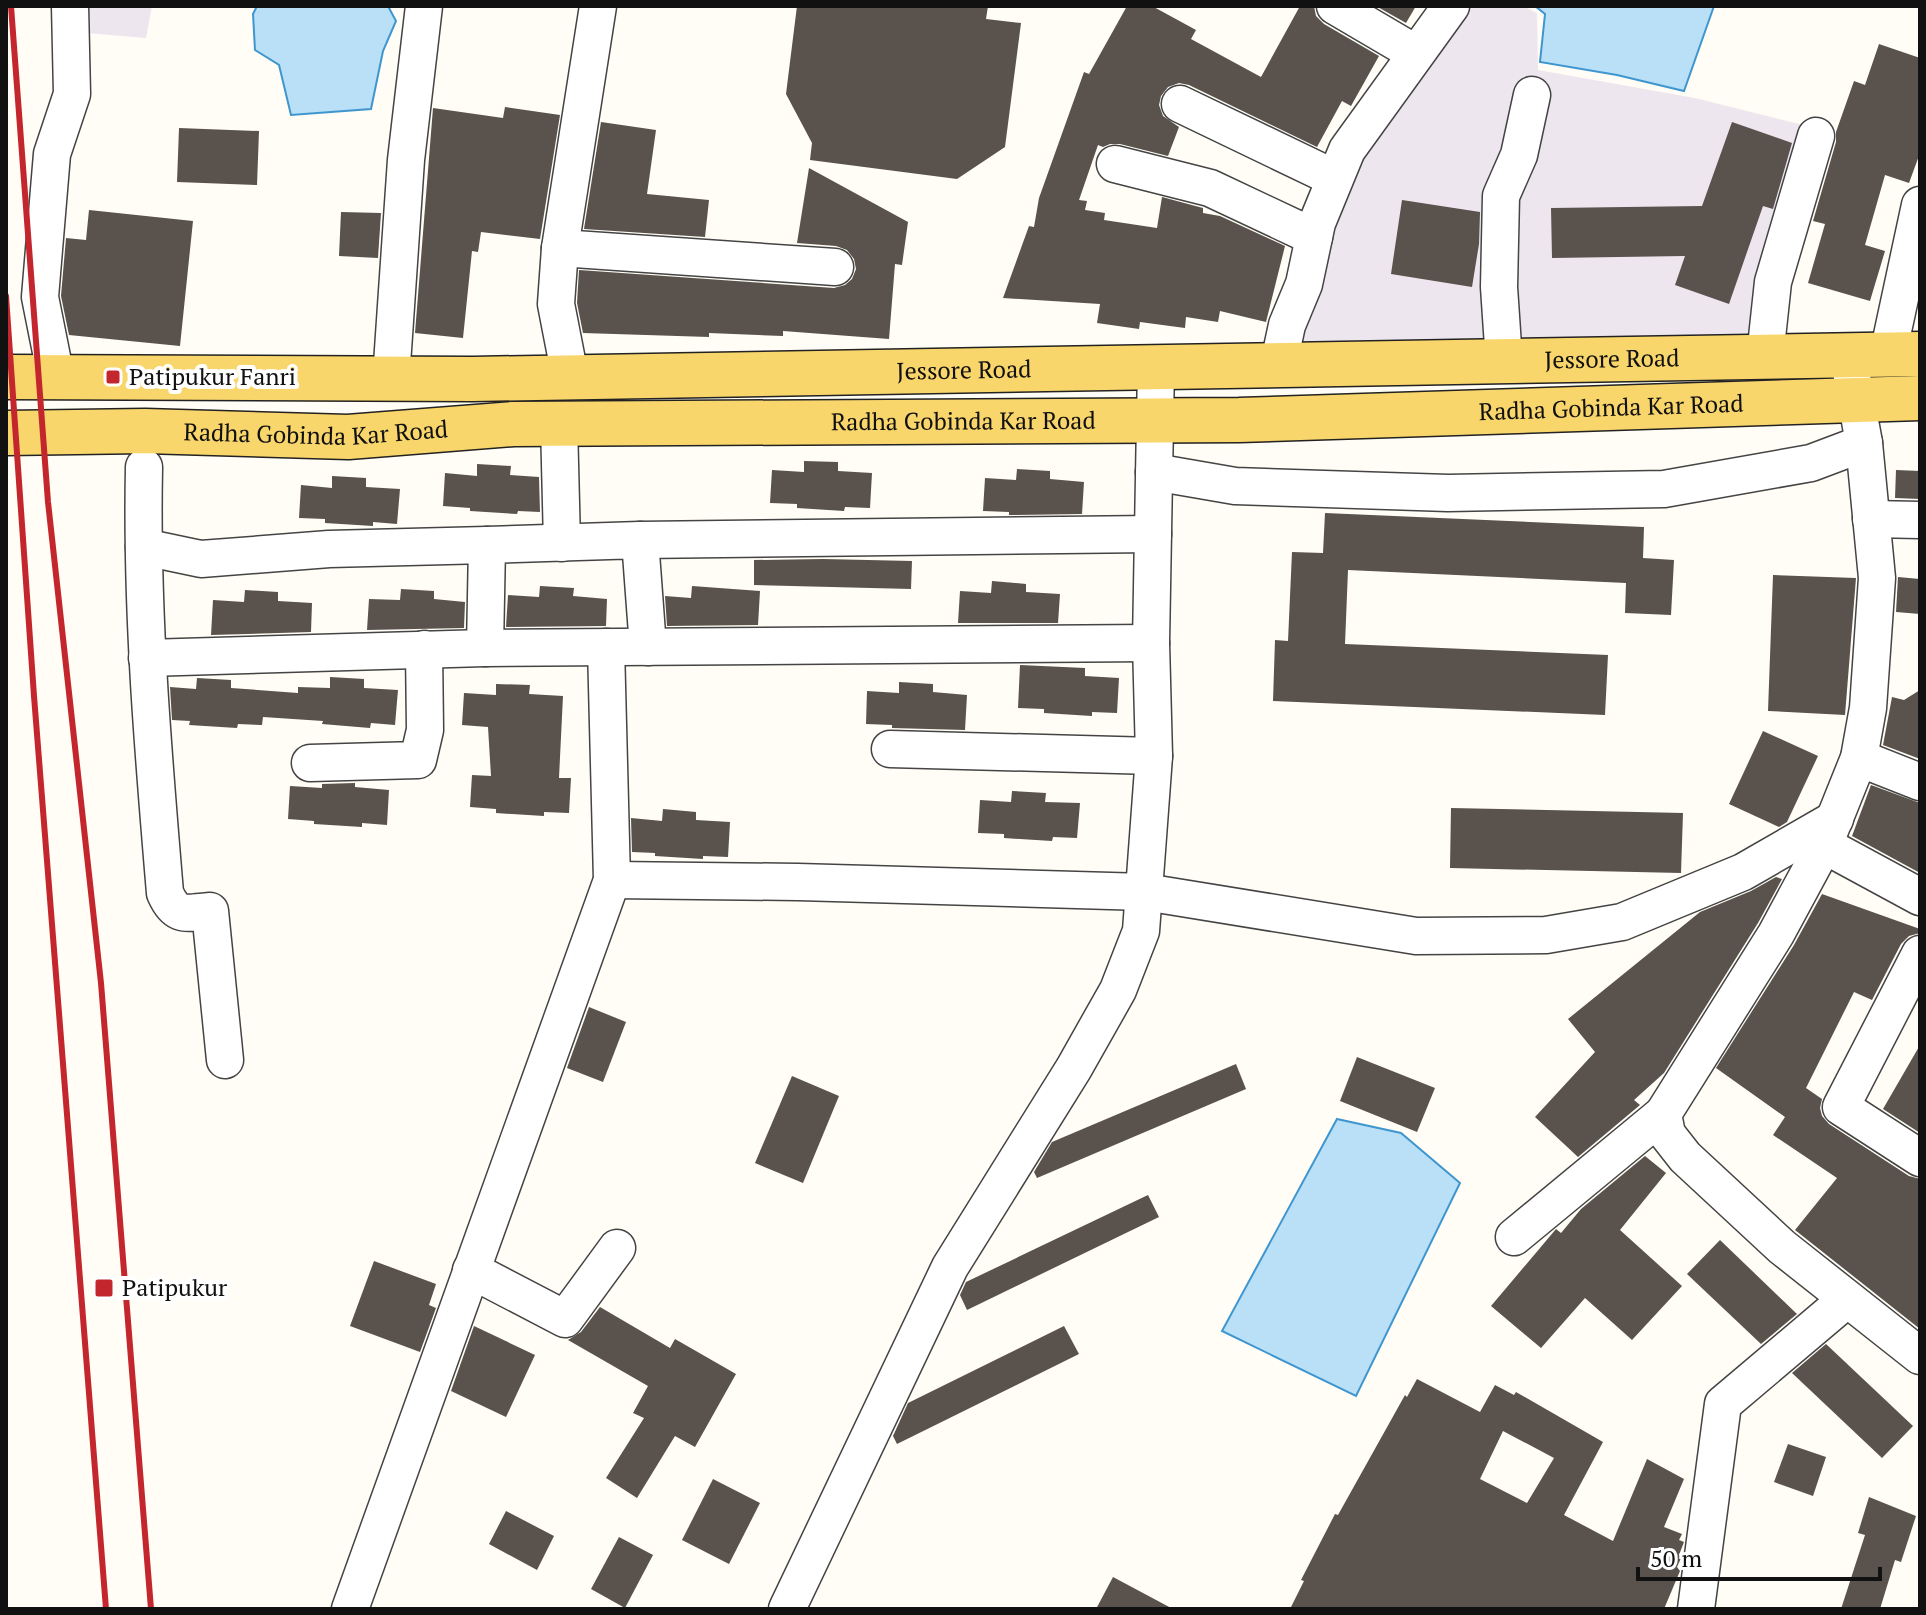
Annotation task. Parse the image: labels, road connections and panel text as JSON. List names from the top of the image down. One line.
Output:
{"streets":{"main road":["Jessore Road","Radha Gobinda Kar Road"]},"places":{"transit":["Patipukur Fanri","Patipukur"]},"scale_bar":"50 m"}
